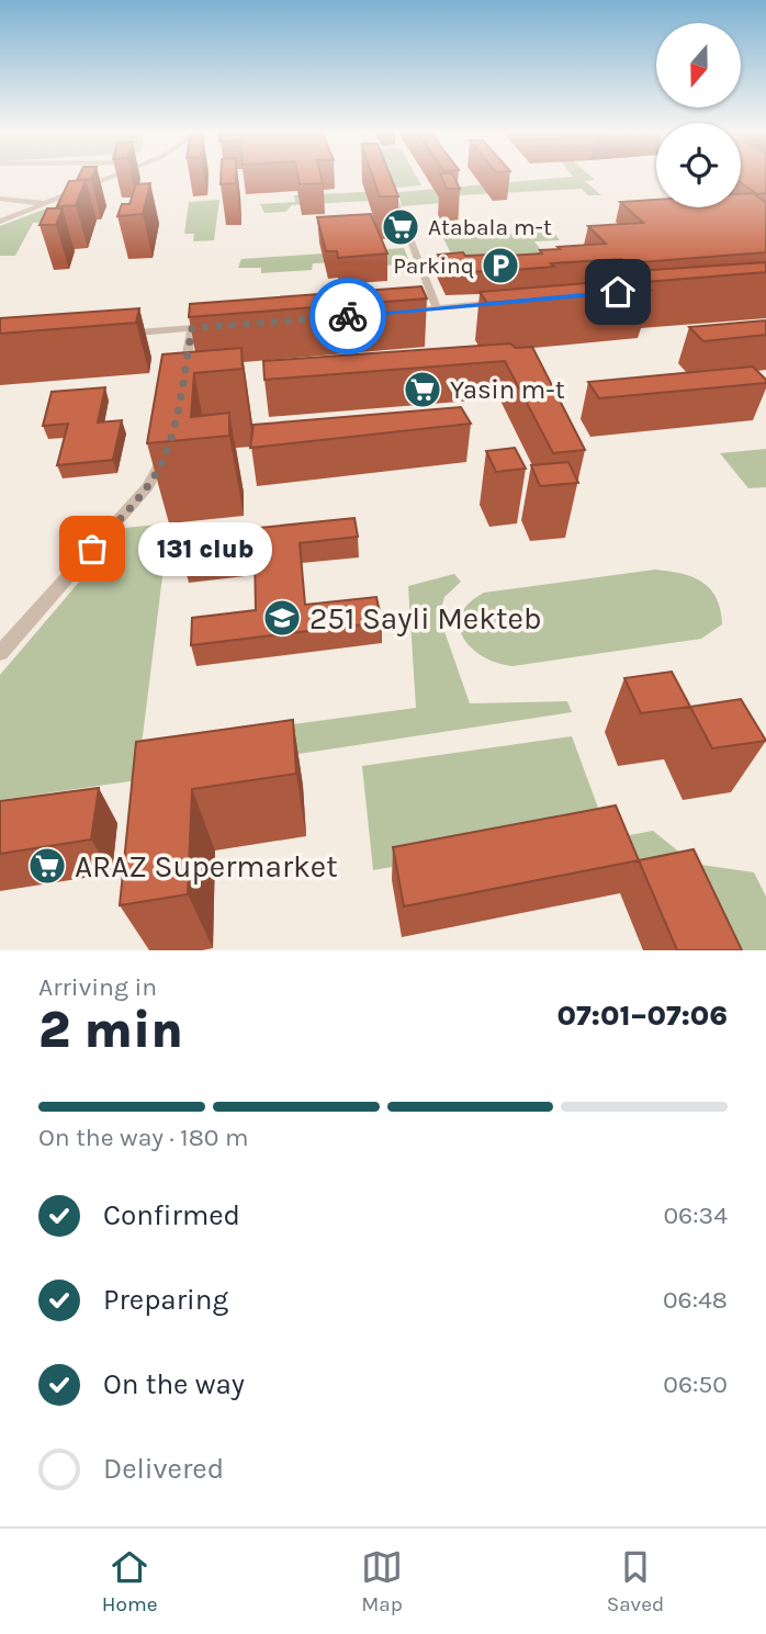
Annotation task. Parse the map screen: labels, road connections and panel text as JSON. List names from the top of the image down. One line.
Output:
{"places":{"supermarket":["Atabala m-t","Yasin m-t","ARAZ Supermarket"],"parking":["Parkinq"],"other":["131 club"],"school or university":["251 Sayli Mekteb"]},"north":"bottom","page":{"bubble":"131 club","heading":["2 min","Arriving in","07:01–07:06"],"bar":"On the way · 180 m","list":[["Confirmed","06:34"],["Preparing","06:48"],["On the way","06:50"],"Delivered"],"tabs":["Home","Map","Saved"]}}
